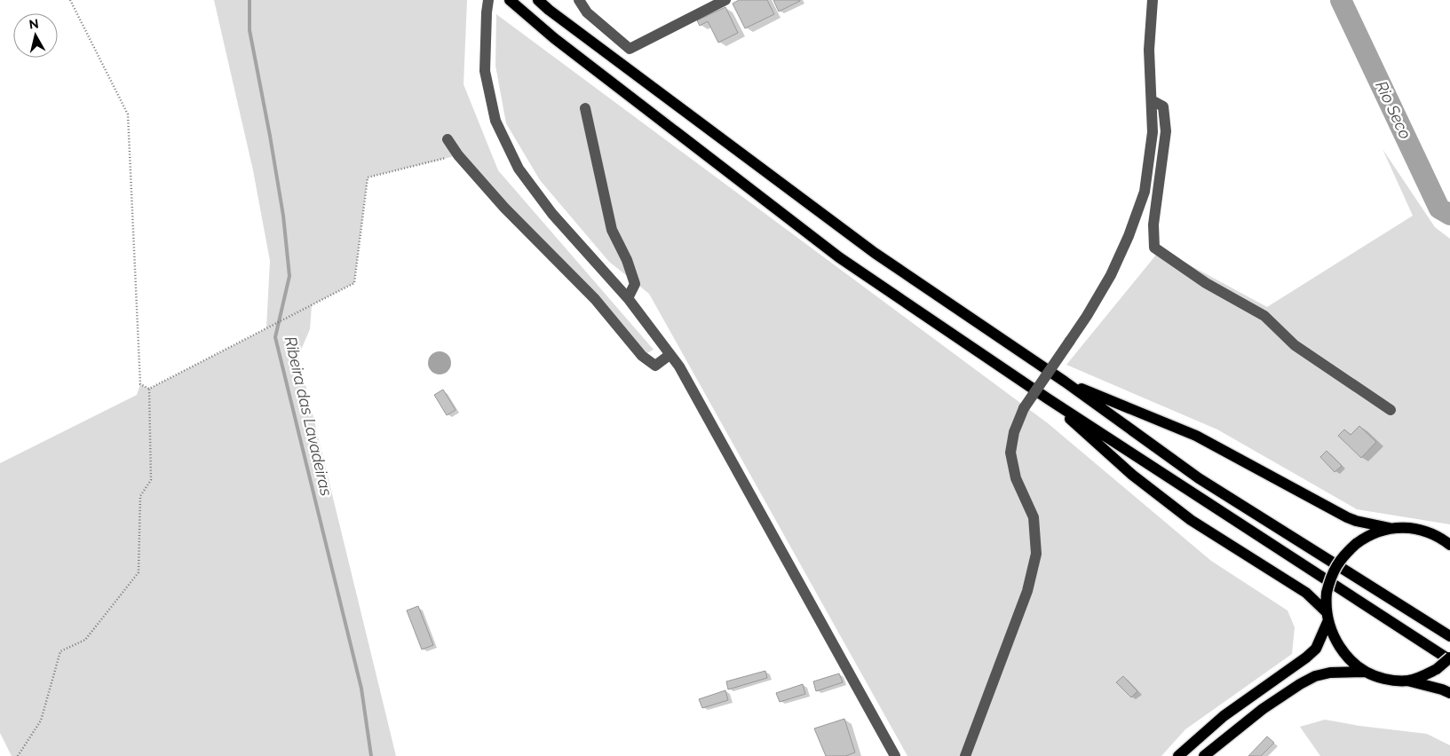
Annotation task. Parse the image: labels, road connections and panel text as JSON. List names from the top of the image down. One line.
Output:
{"water":["Rio Seco","Ribeira das Lavadeiras"],"north":"top"}
